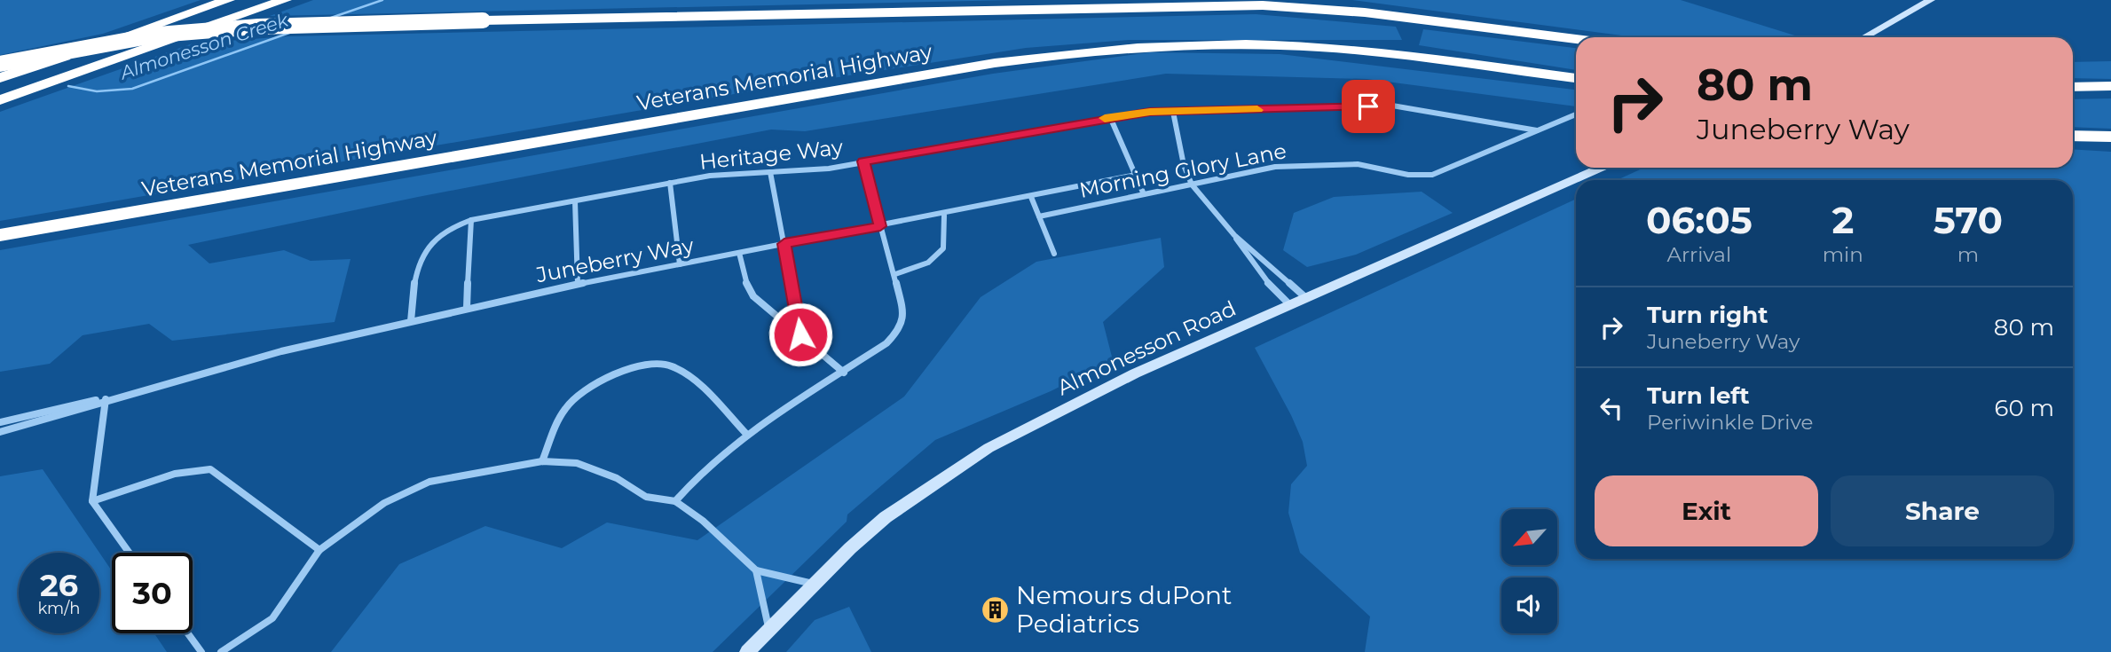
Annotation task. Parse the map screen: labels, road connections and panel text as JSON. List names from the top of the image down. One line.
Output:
{"streets":{"highway":["Veterans Memorial Highway"],"main road":["Almonesson Road"],"street":["Heritage Way","Morning Glory Lane","Juneberry Way"]},"crossings":[["Heritage Way","Morning Glory Lane"],["Heritage Way","Juneberry Way"]],"water":["Almonesson Creek"],"places":{"building":["Nemours duPont Pediatrics"]},"north":"bottom left","page":{"turn":["80 m","Juneberry Way"],"eta":["06:05","Arrival","2","min","570","m"],"list":[{"name":"Turn right","note":"Juneberry Way","value":"80 m"},{"name":"Turn left","note":"Periwinkle Drive","value":"60 m"}],"buttons":["Exit","Share"],"speed":"26 km/h","limit":"30"}}
